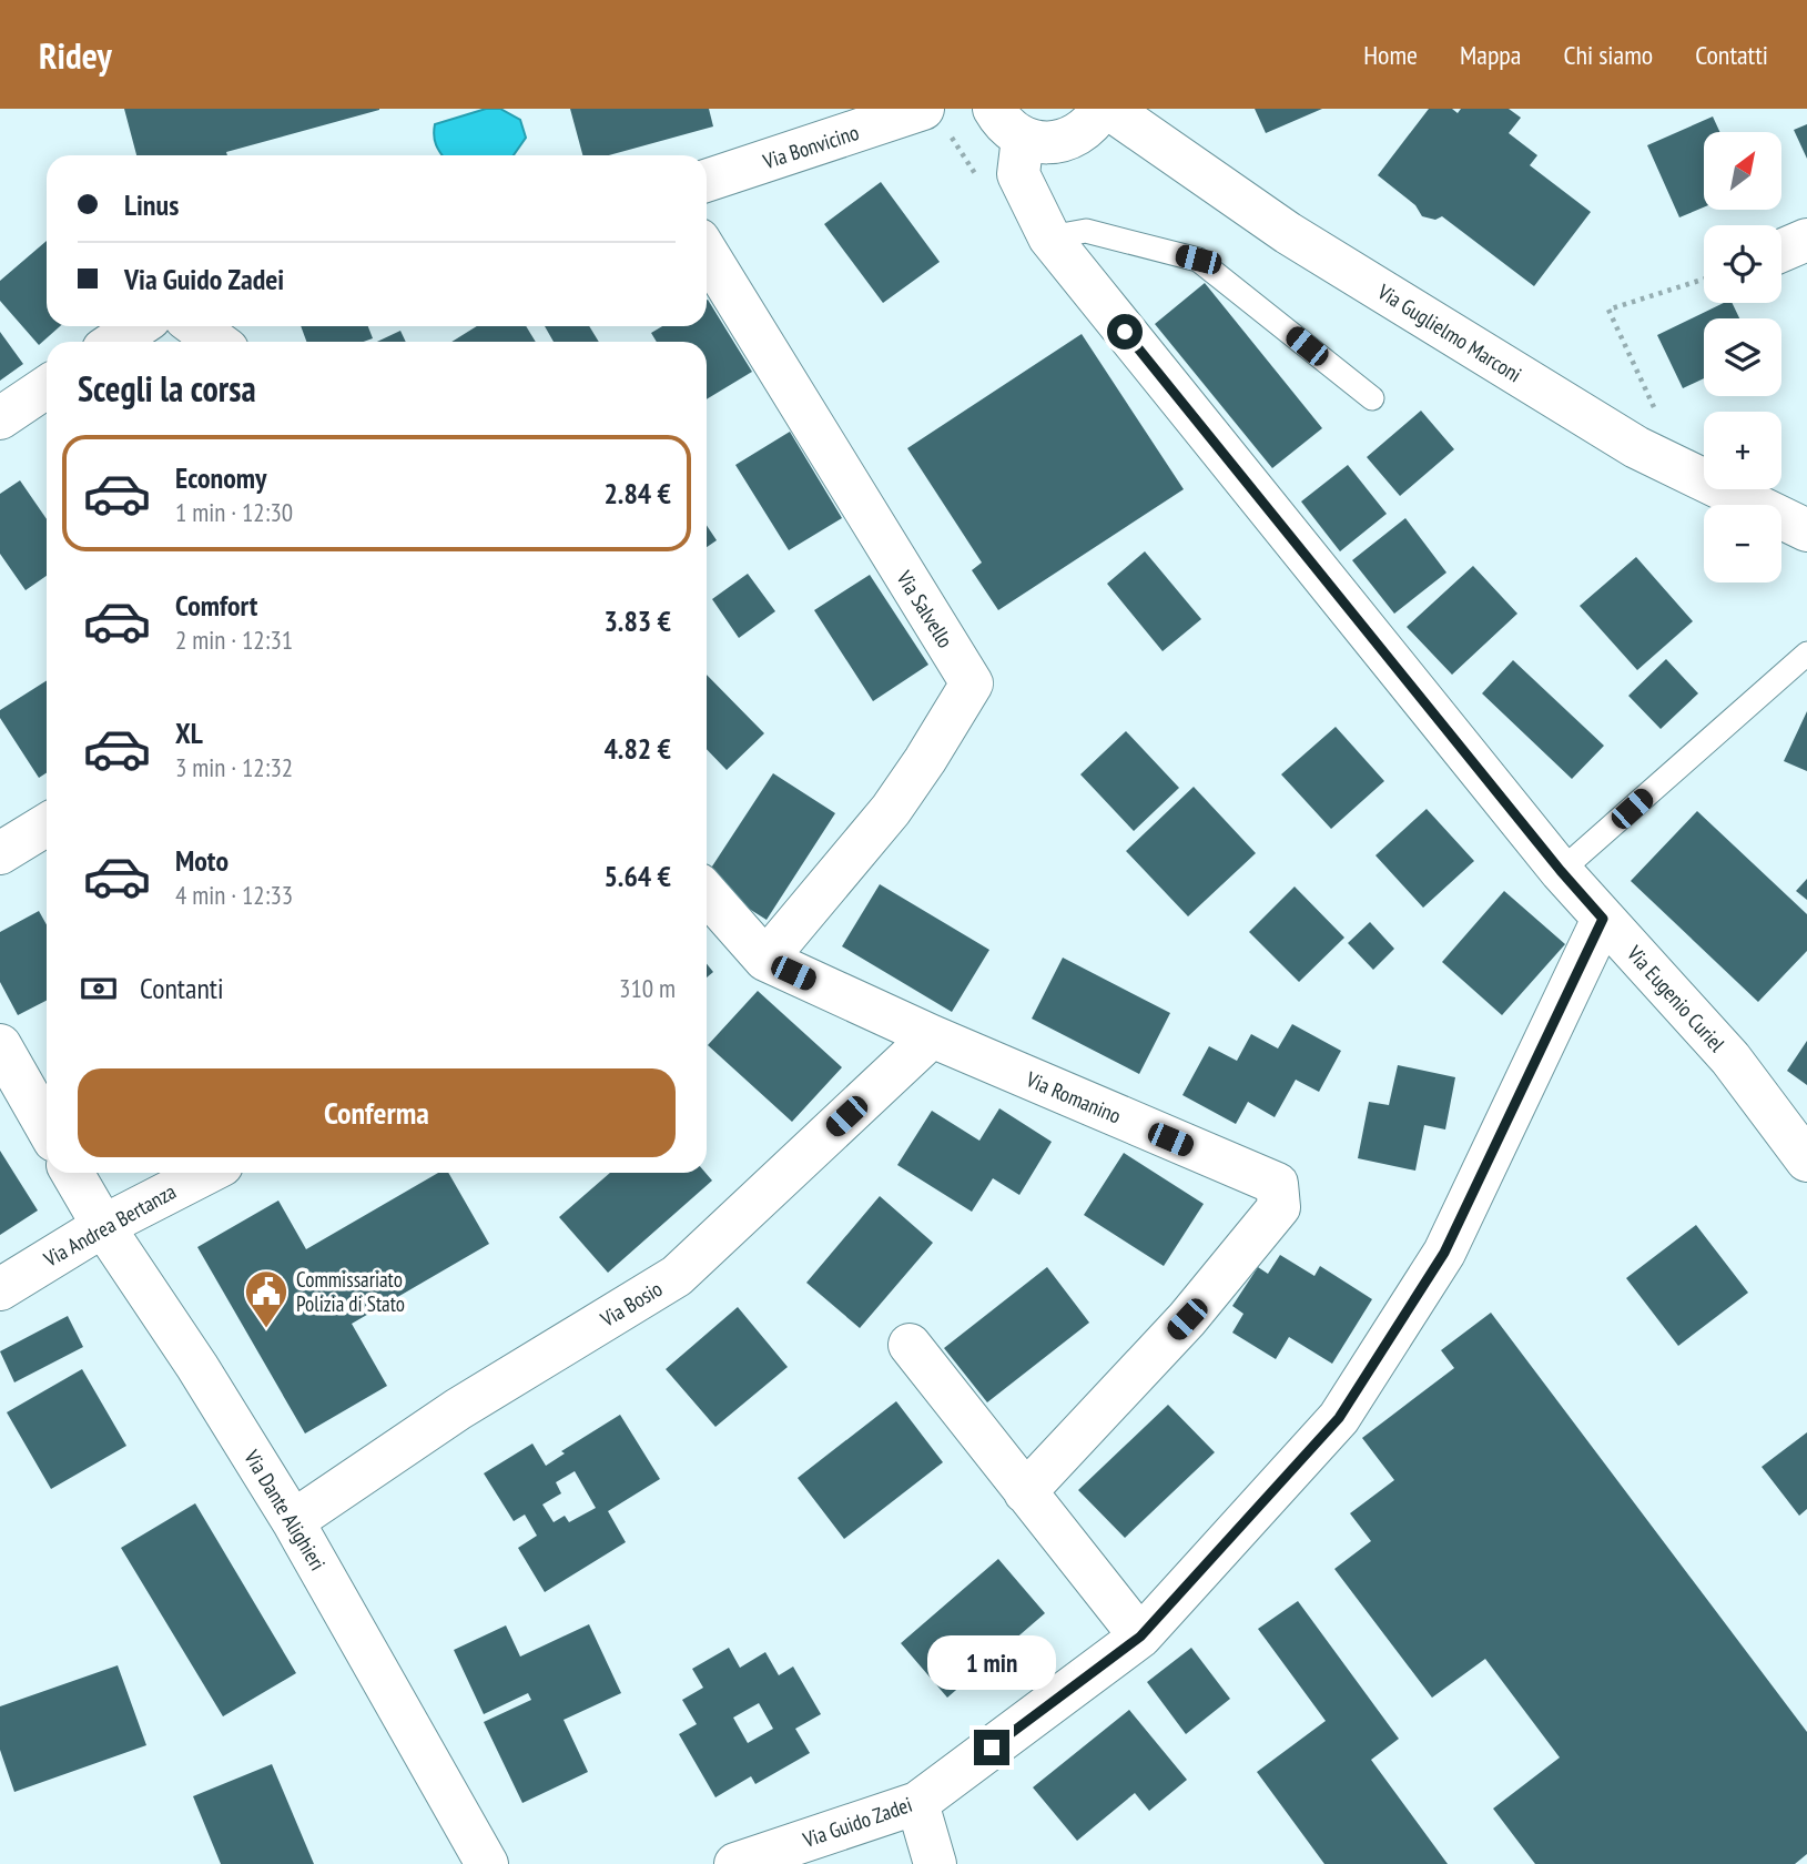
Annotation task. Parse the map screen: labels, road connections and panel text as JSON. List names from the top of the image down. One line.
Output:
{"streets":{"street":["Via Bonvicino","Via Guglielmo Marconi","Via Salvello","Via Eugenio Curiel","Via Romanino","Via Andrea Bertanza","Via Bosio","Via Dante Alighieri","Via Guido Zadei"]},"crossings":[["Via Salvello","Via Romanino"],["Via Eugenio Curiel","Via Guido Zadei"],["Via Romanino","Via Bosio"],["Via Andrea Bertanza","Via Dante Alighieri"],["Via Bosio","Via Dante Alighieri"]],"places":{"public building":["Commissariato Polizia di Stato"]},"north":"top right","page":{"header":"Ridey","nav":["Home","Mappa","Chi siamo","Contatti"],"map_buttons":["+","−"],"banner":["Linus","Via Guido Zadei"],"heading":"Scegli la corsa","list":[{"name":"Economy","note":"1 min · 12:30","value":"2.84 €"},{"name":"Comfort","note":"2 min · 12:31","value":"3.83 €"},{"name":"XL","note":"3 min · 12:32","value":"4.82 €"},{"name":"Moto","note":"4 min · 12:33","value":"5.64 €"}],"pay":["Contanti","310 m"],"buttons":"Conferma","bubble":"1 min"}}
